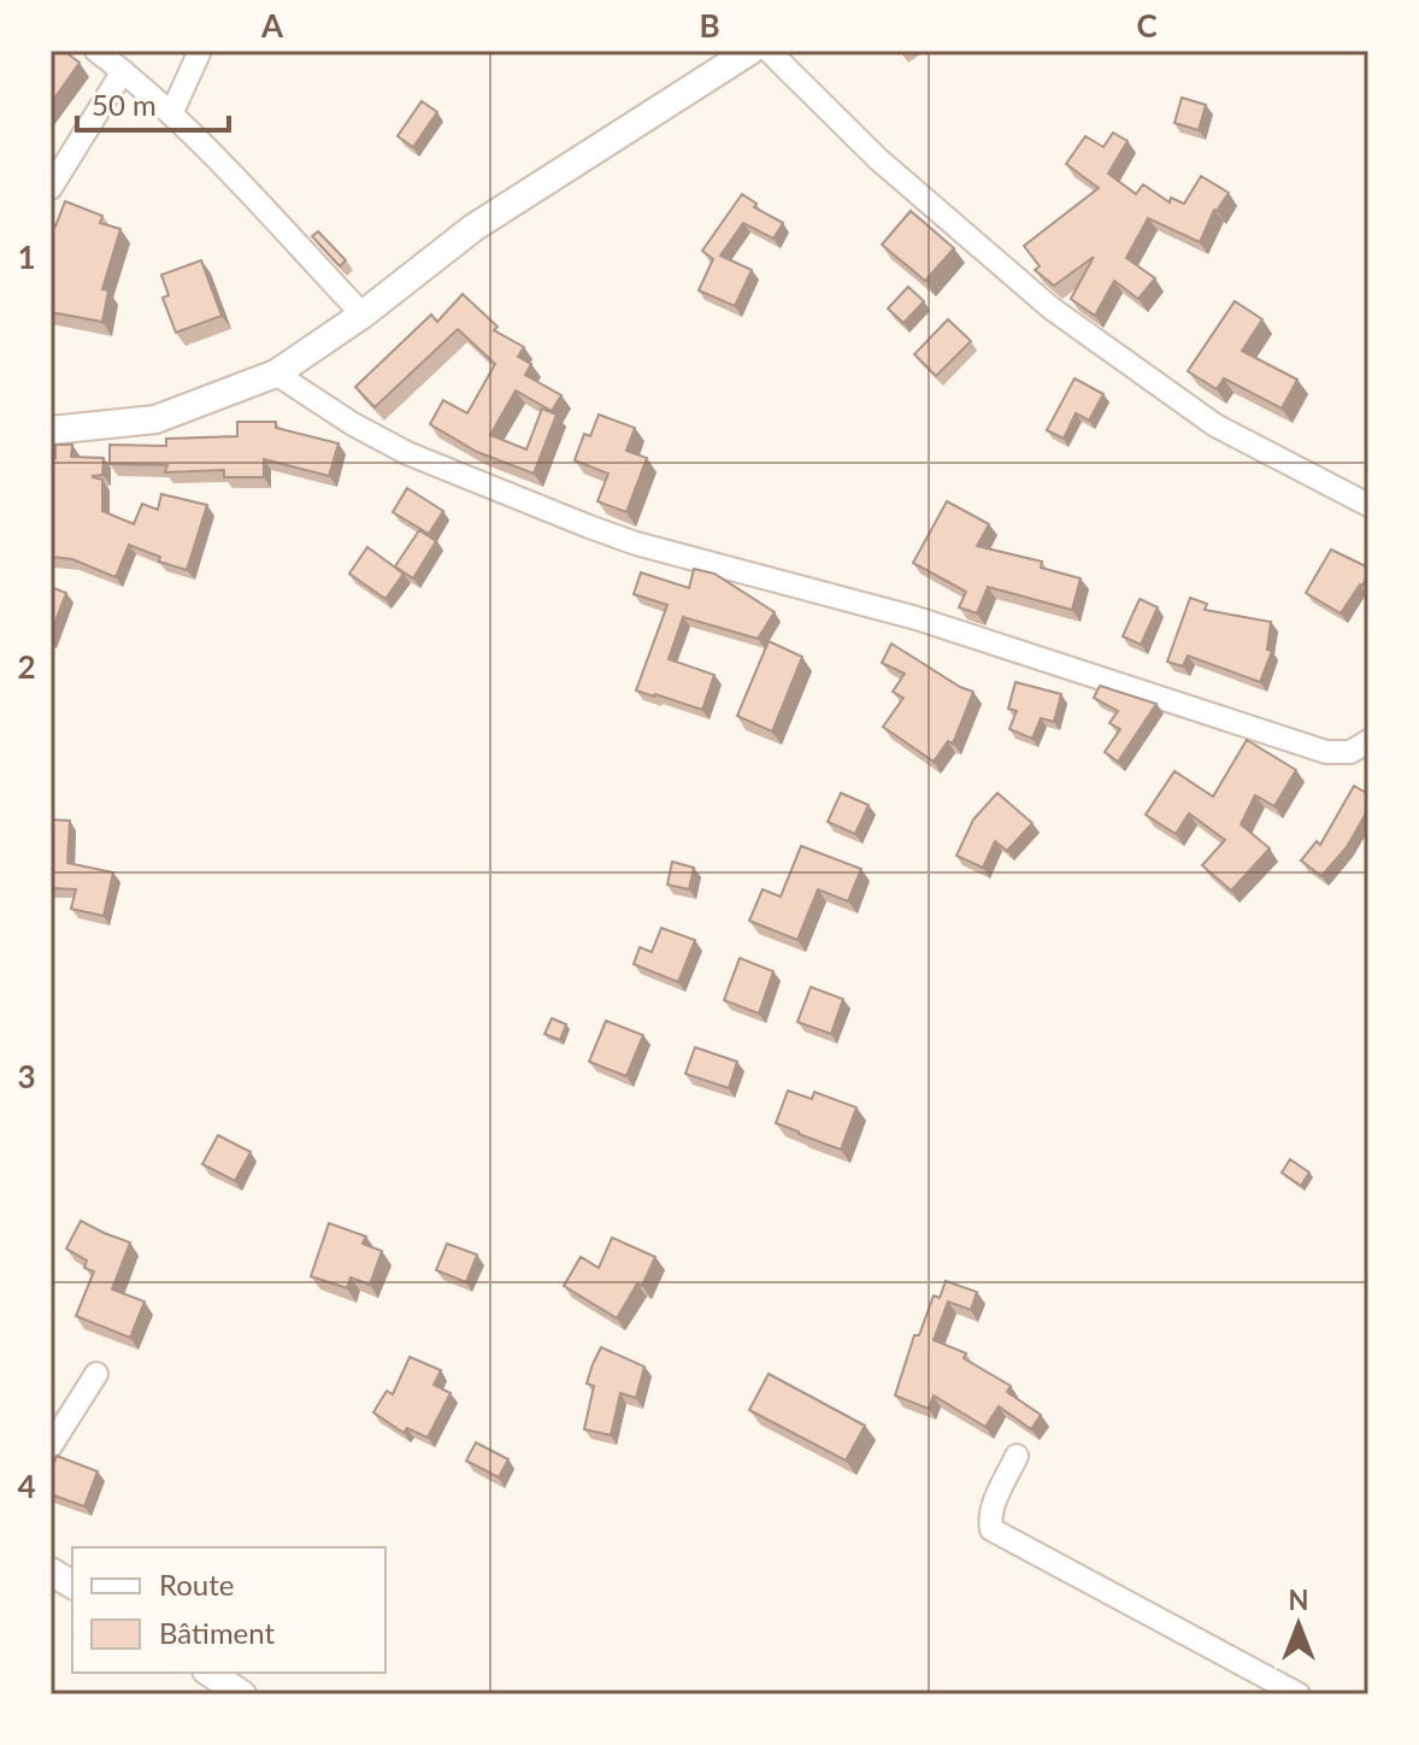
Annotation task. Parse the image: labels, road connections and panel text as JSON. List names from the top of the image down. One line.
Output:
{"legend":["Route","Bâtiment"],"scale_bar":"50 m","north":"top","grid":{"columns":["A","B","C"],"rows":["1","2","3","4"]}}
